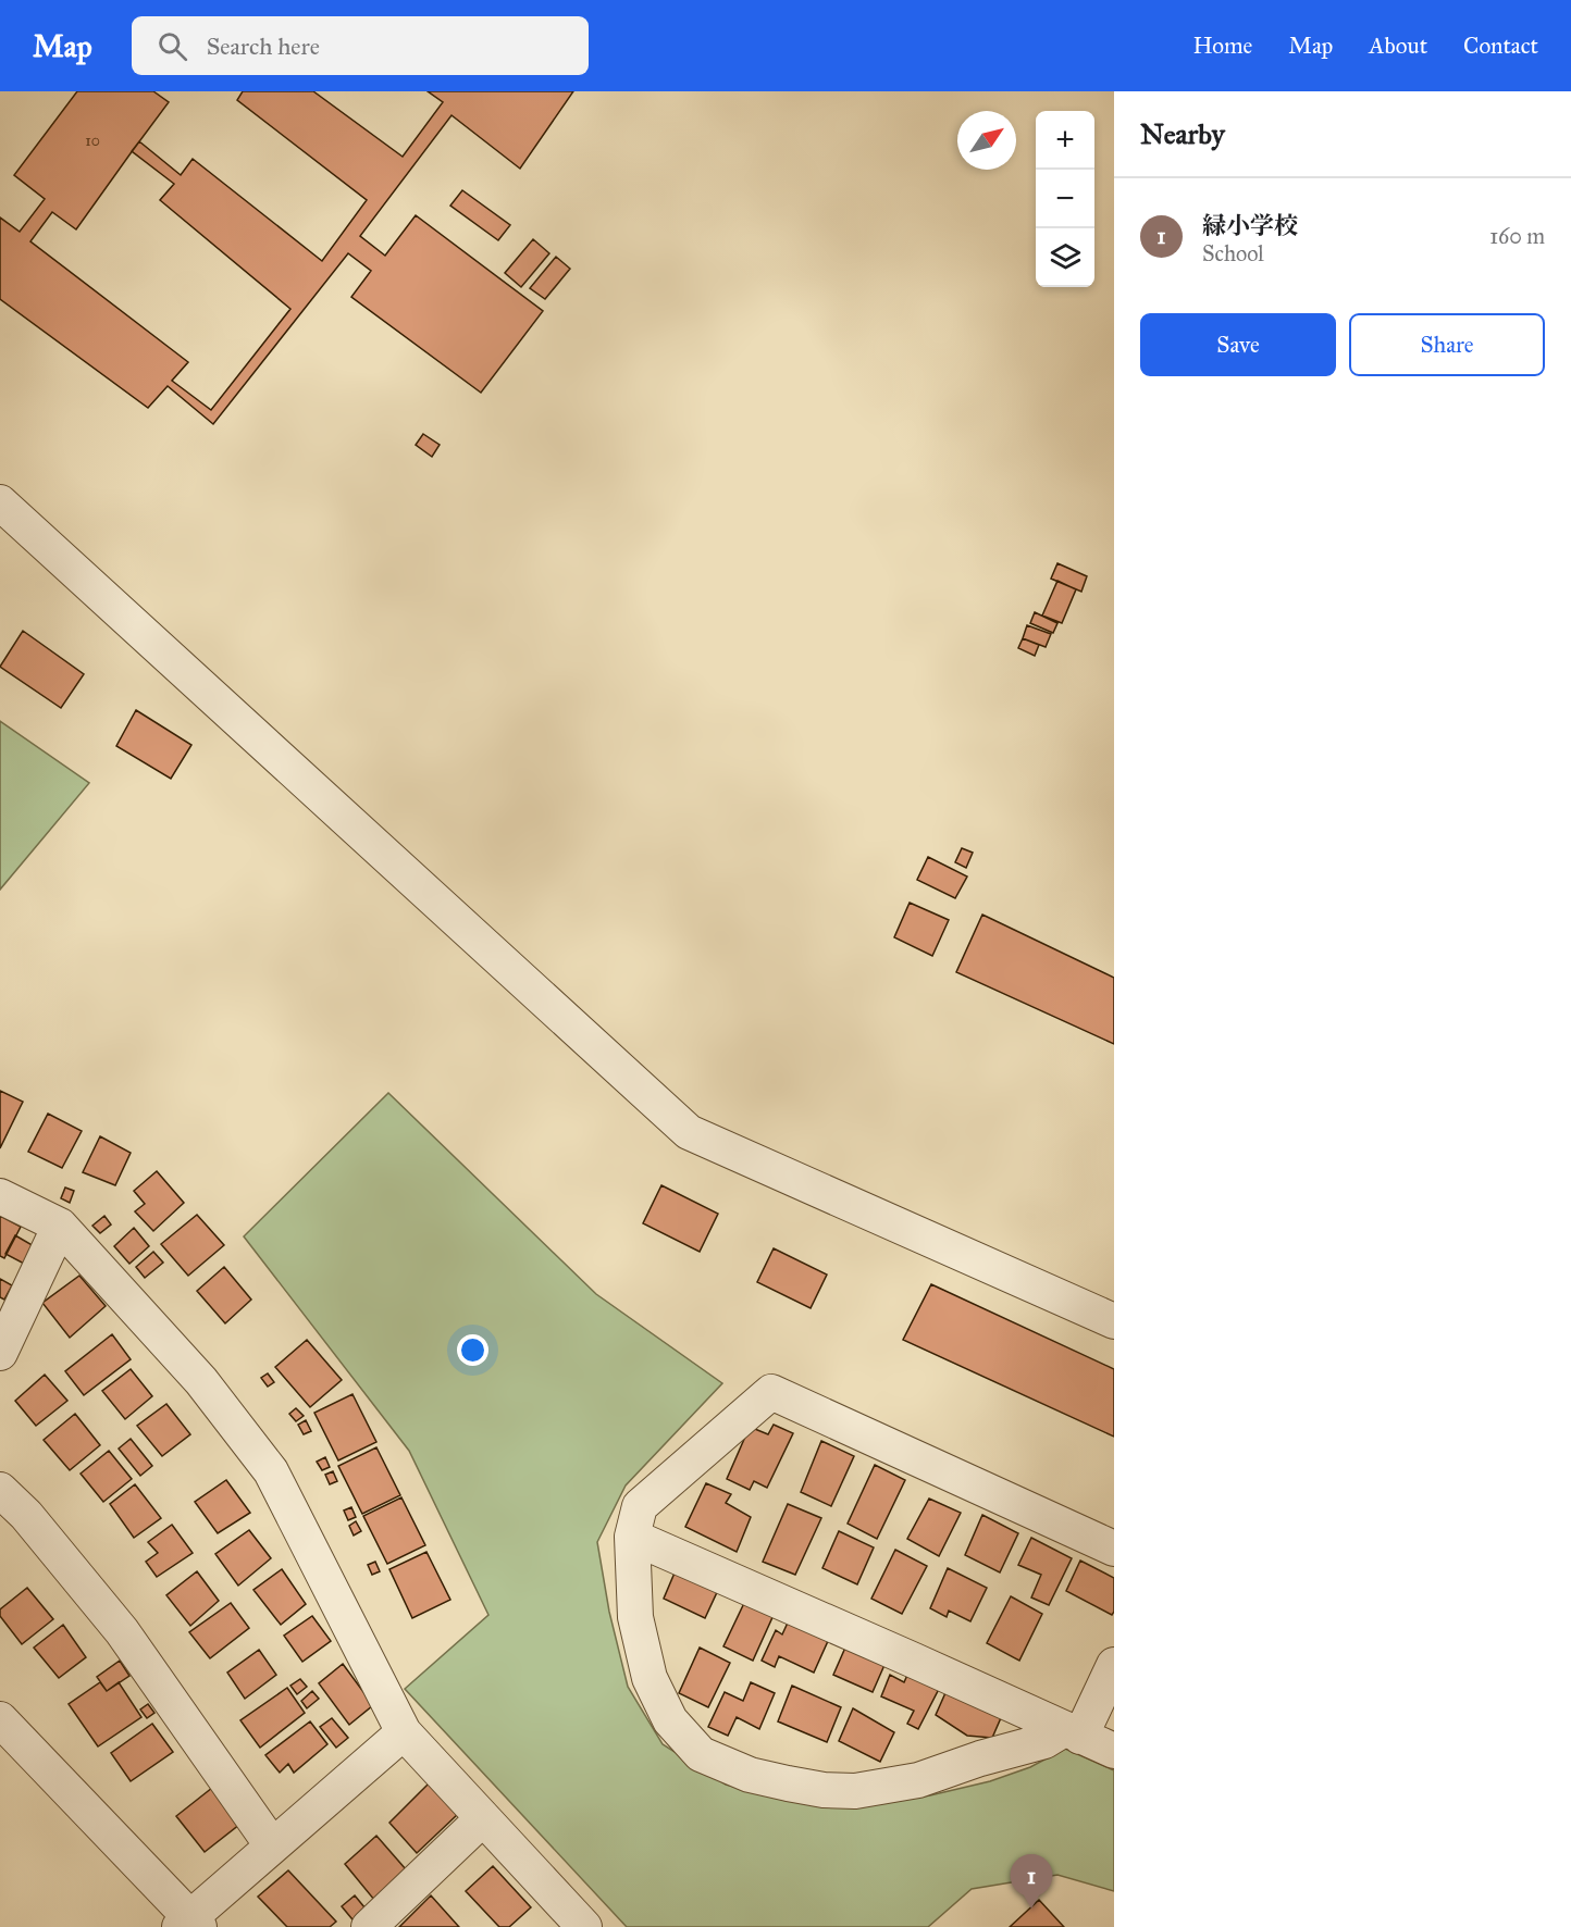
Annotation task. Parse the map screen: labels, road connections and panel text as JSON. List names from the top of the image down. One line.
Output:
{"house_numbers":["10"],"north":"top right","page":{"header":"Map","search":"Search here","nav":["Home","Map","About","Contact"],"heading":"Nearby","map_buttons":["+","−"],"list":[{"mark":"1","name":"緑小学校","note":"School","value":"160 m"}],"buttons":["Save","Share"],"pins":"1"}}
